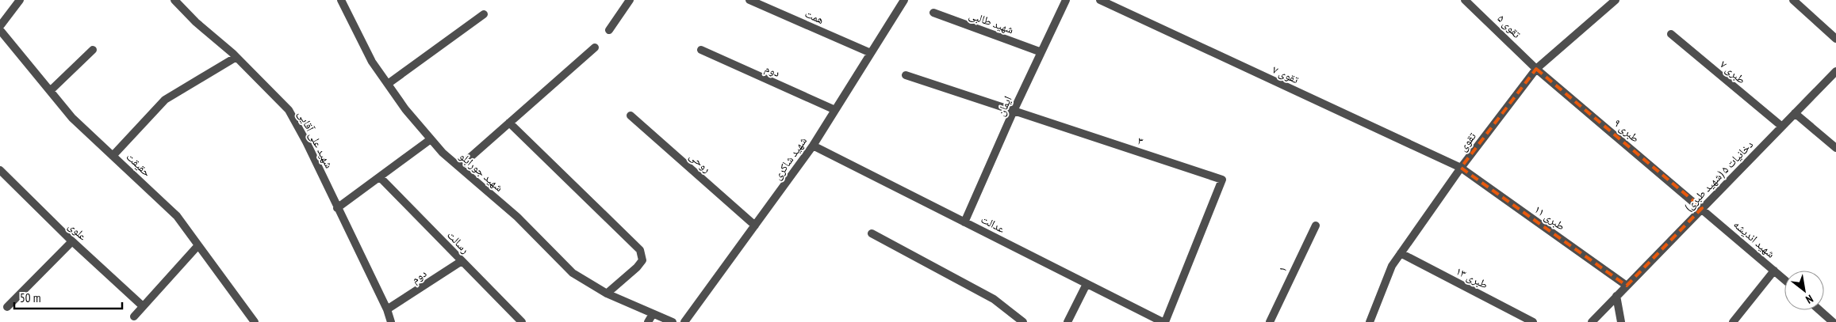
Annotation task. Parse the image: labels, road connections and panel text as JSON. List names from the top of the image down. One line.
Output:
{"streets":{"street":["همت","شهید طالبی","تقوی ۵","دوم","طبری ۷","تقوی ۷","ایمان","طبری ۹","شهید علی آقایی","۳","تقوی","شهید شاکری","روحی","حقیقت","شهید جورابلو","دخانیات ۵ (شهید طبری)","طبری ۱۱","عدالت","علوی","شهید اندیشه","رسالت","۱","طبری ۱۳"]},"crossings":[["همت","شهید شاکری"],["شهید طالبی","ایمان"],["تقوی ۵","طبری ۹"],["تقوی ۵","تقوی"],["دوم","شهید علی آقایی"],["دوم","شهید شاکری"],["دوم","رسالت"],["طبری ۷","دخانیات ۵ (شهید طبری)"],["تقوی ۷","تقوی"],["تقوی ۷","طبری ۱۱"],["ایمان","۳"],["ایمان","عدالت"],["طبری ۹","تقوی"],["طبری ۹","دخانیات ۵ (شهید طبری)"],["طبری ۹","شهید اندیشه"],["۳","عدالت"],["تقوی","طبری ۱۱"],["تقوی","طبری ۱۳"],["شهید شاکری","روحی"],["شهید شاکری","عدالت"],["دخانیات ۵ (شهید طبری)","طبری ۱۱"],["دخانیات ۵ (شهید طبری)","شهید اندیشه"]],"scale_bar":"50 m","north":"bottom right"}
